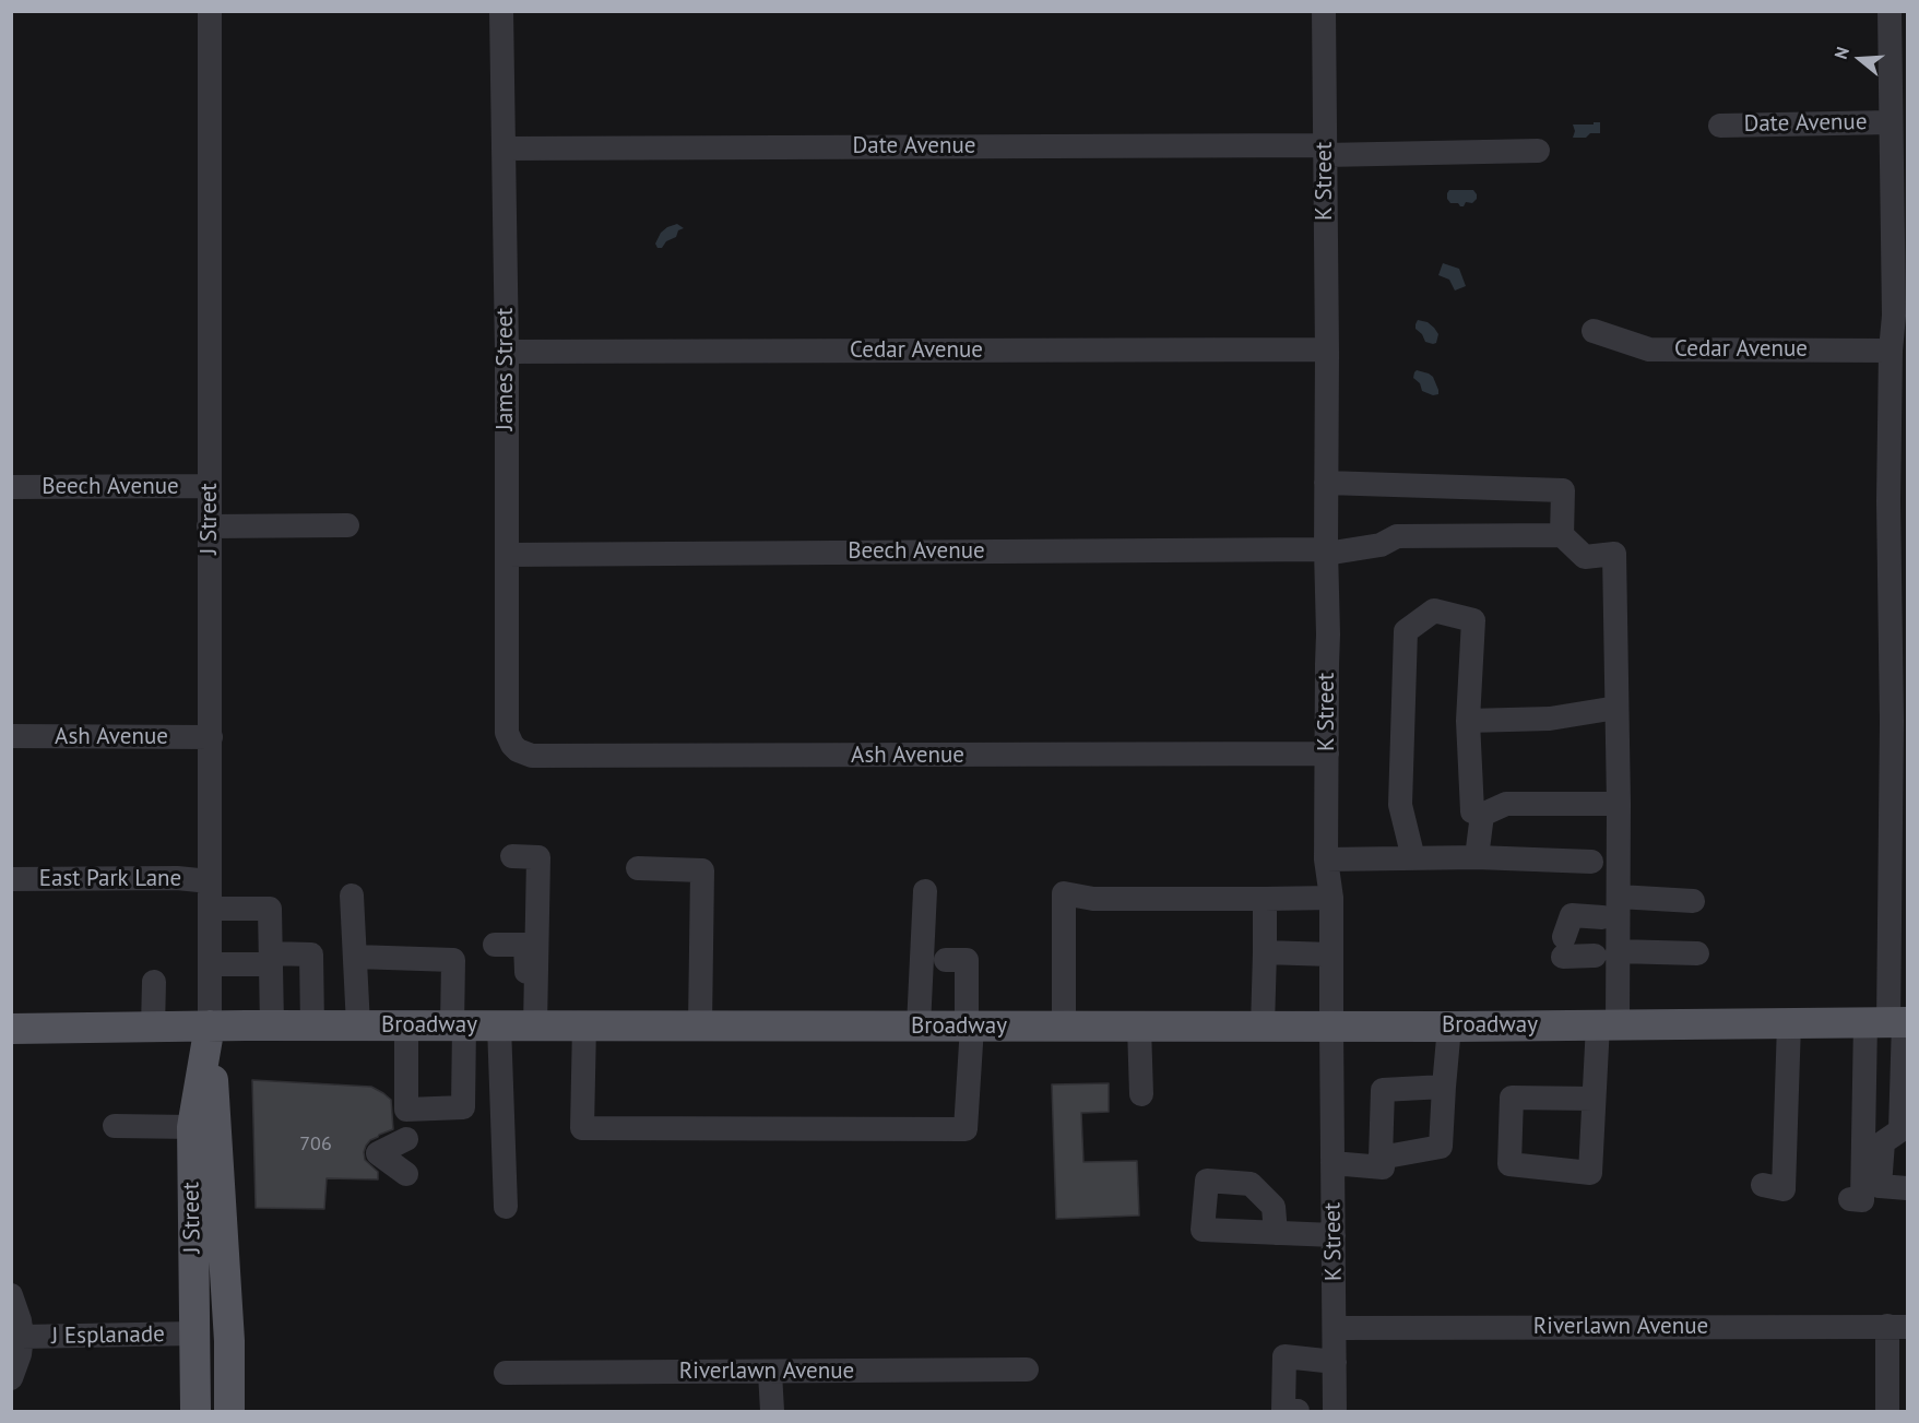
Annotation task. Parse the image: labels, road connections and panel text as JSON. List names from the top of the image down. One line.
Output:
{"streets":{"main road":["J Street","Broadway"],"street":["Date Avenue","K Street","Cedar Avenue","James Street","Beech Avenue","Ash Avenue","East Park Lane","Riverlawn Avenue","J Esplanade"]},"crossings":[["Date Avenue","K Street"],["Date Avenue","James Street"],["K Street","Cedar Avenue"],["K Street","Beech Avenue"],["K Street","Ash Avenue"],["K Street","Broadway"],["K Street","Riverlawn Avenue"],["Cedar Avenue","James Street"],["James Street","Beech Avenue"],["James Street","Ash Avenue"],["Beech Avenue","J Street"],["J Street","Ash Avenue"],["J Street","East Park Lane"],["J Street","Broadway"],["J Street","J Esplanade"]],"house_numbers":["706"],"north":"left"}
